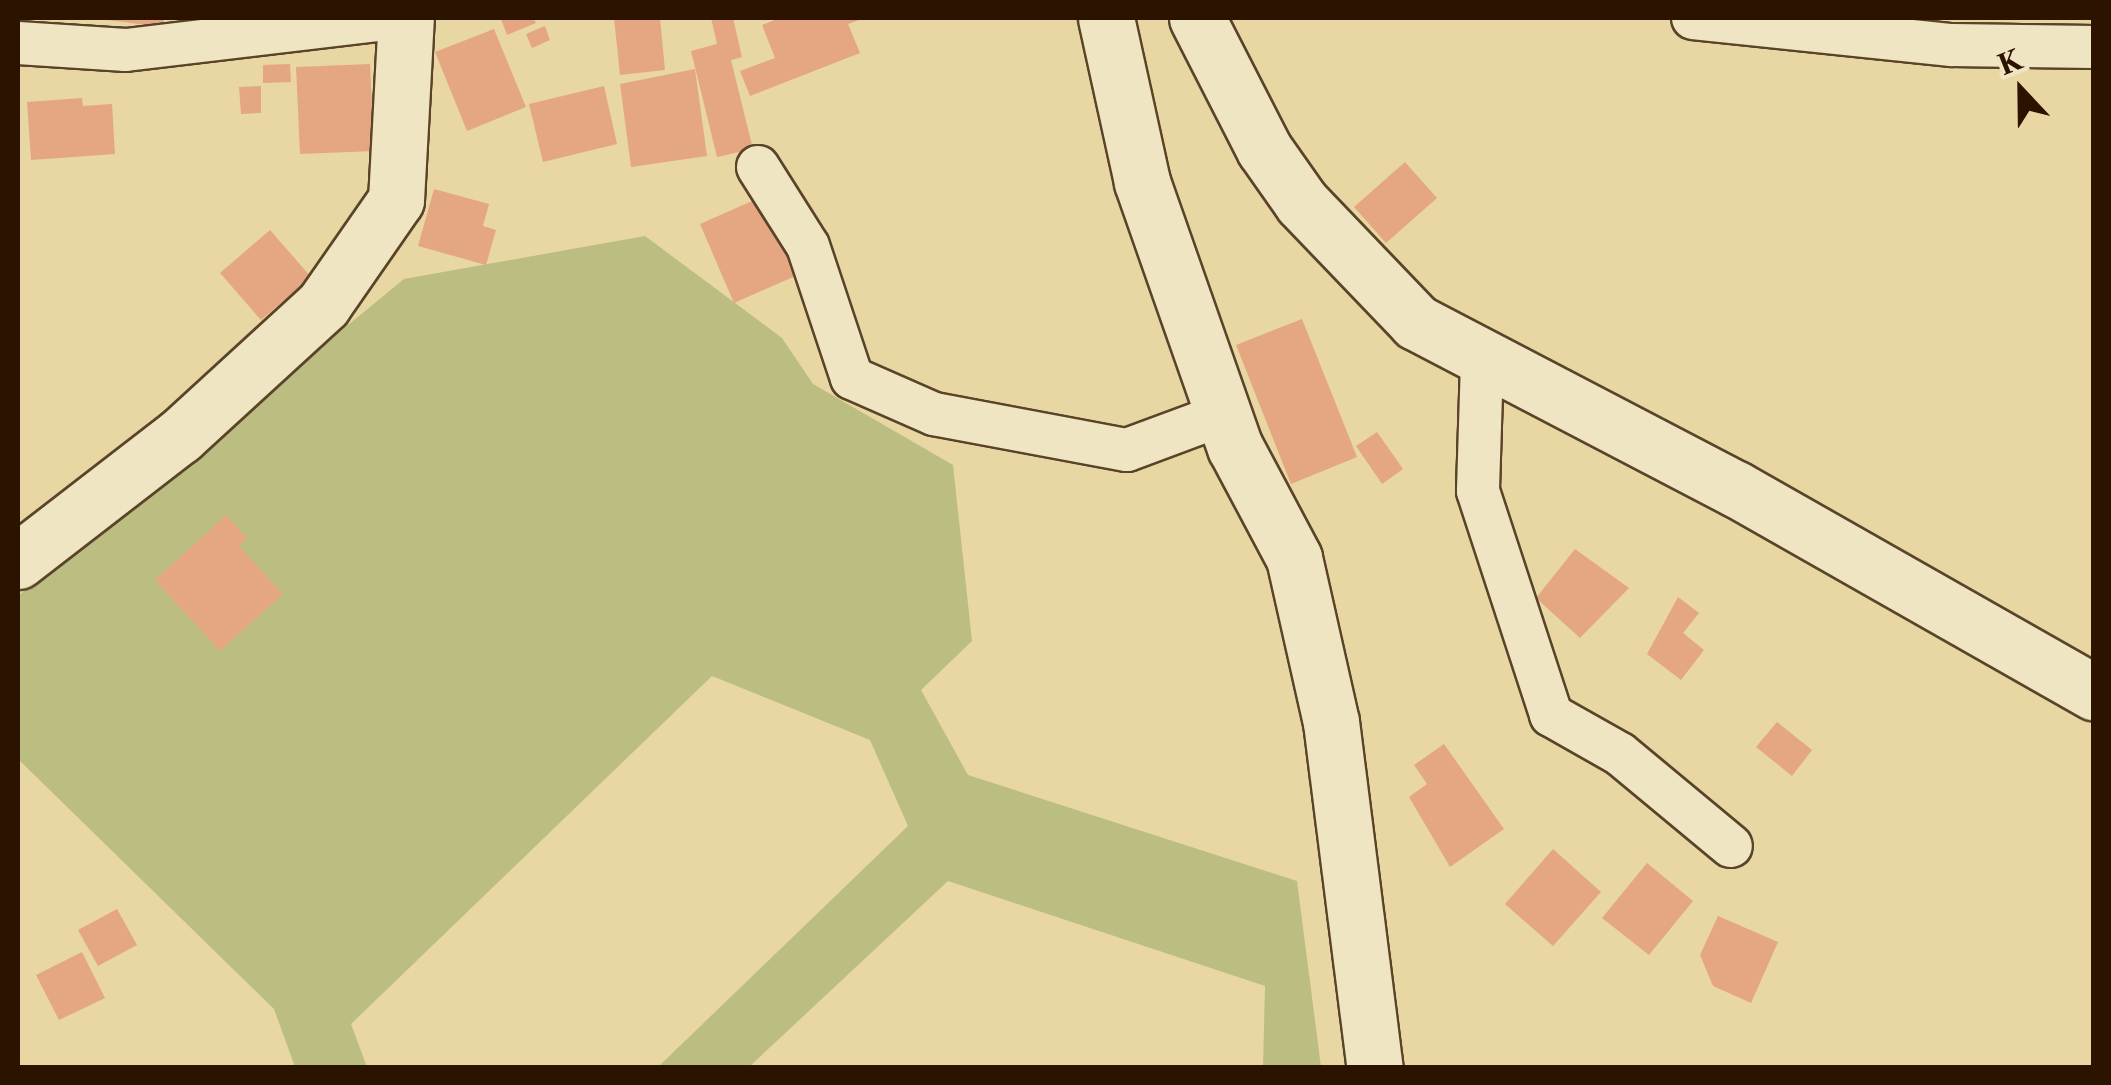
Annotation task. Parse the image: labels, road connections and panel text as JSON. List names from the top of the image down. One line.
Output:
{"north":"top"}
